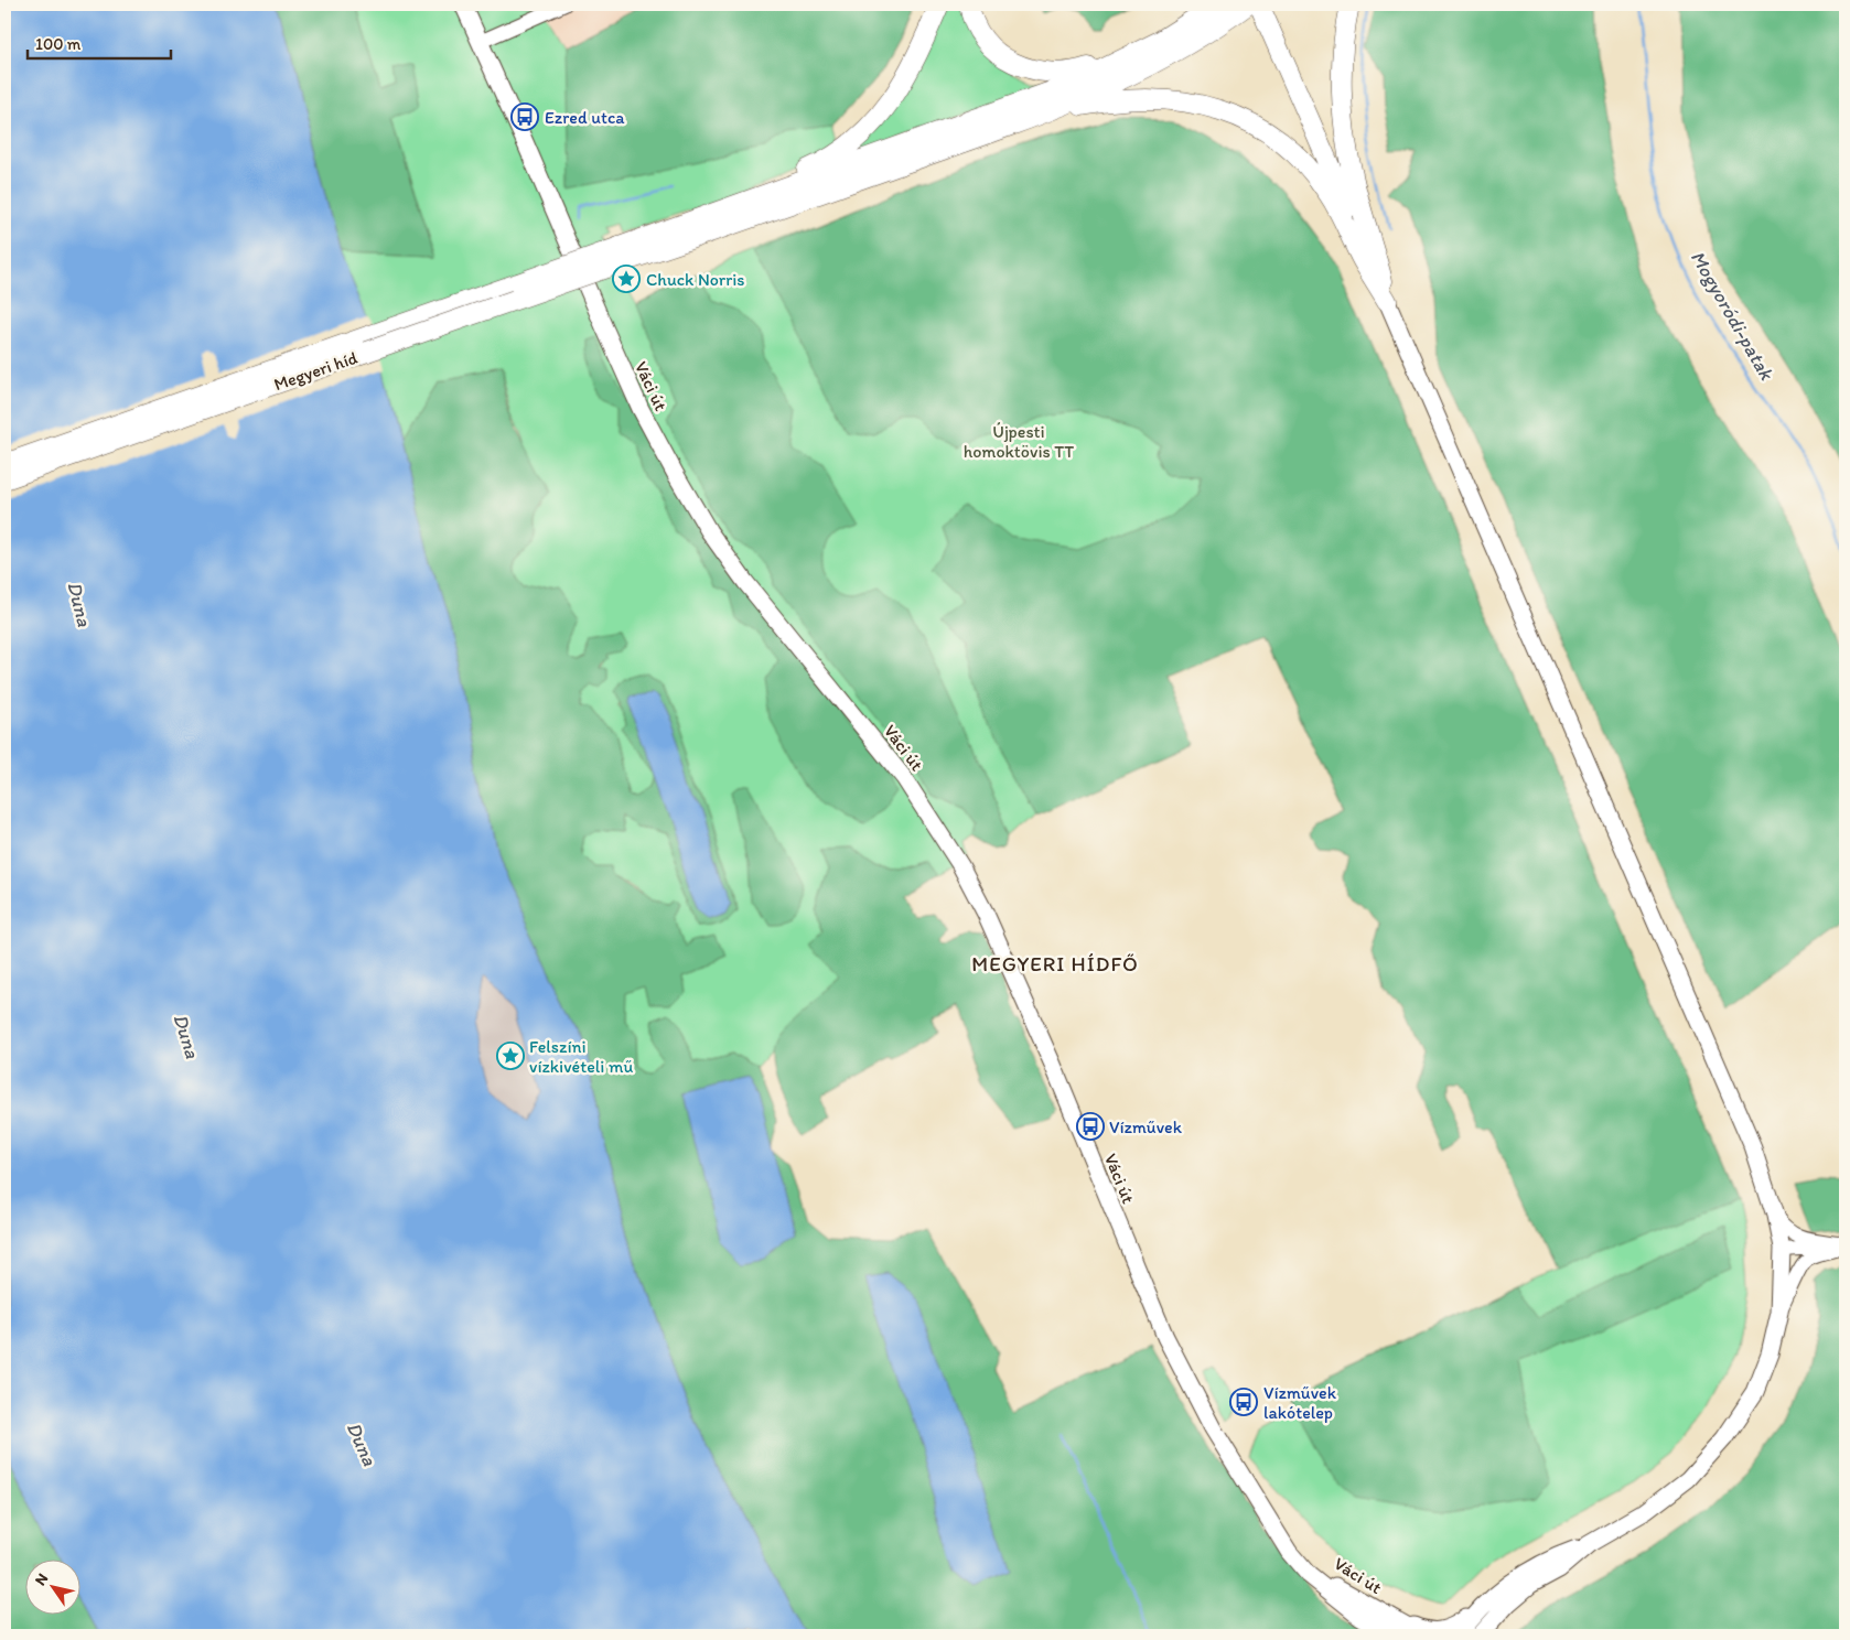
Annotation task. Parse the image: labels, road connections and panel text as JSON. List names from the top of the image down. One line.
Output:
{"streets":{"highway":["Megyeri híd"],"main road":["Váci út"]},"districts":["MEGYERI HÍDFŐ"],"water":["Mogyoródi-patak","Duna"],"parks":["Újpesti homoktövis TT"],"places":{"bus stop":["Ezred utca","Vízművek","Vízművek lakótelep"],"place":["Chuck Norris","Felszíni vízkivételi mű"]},"scale_bar":"100 m","north":"top left"}
